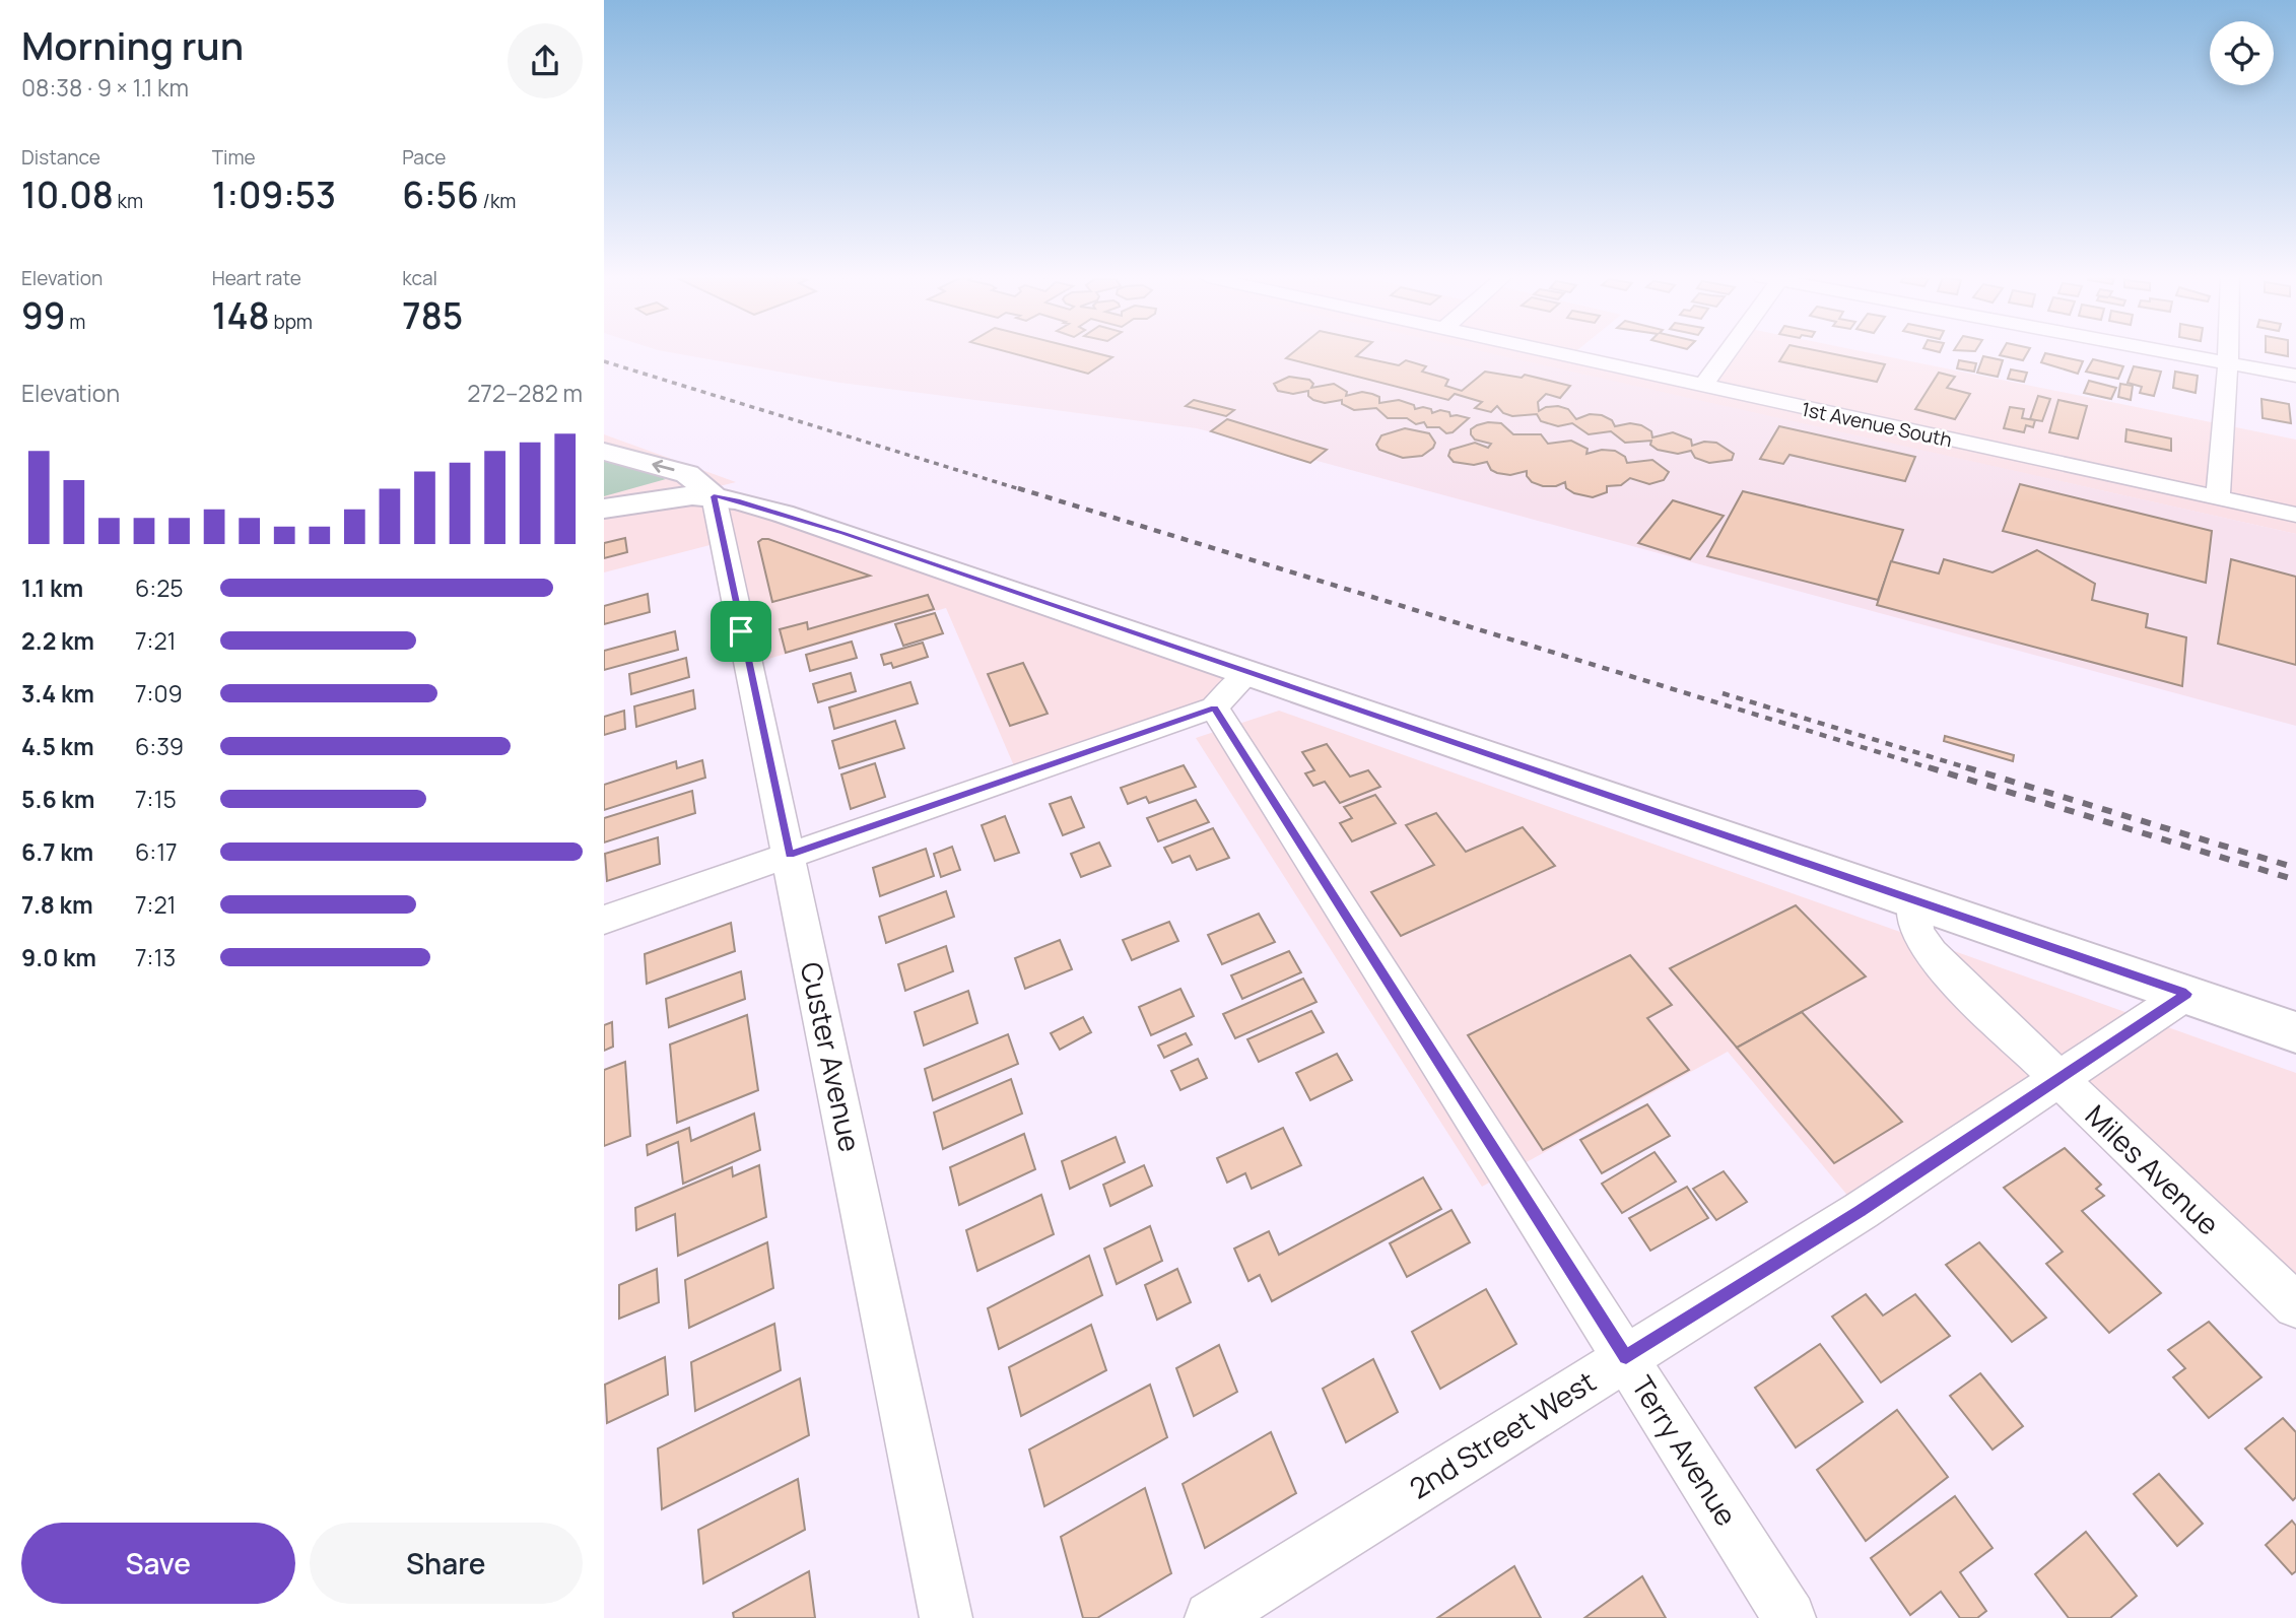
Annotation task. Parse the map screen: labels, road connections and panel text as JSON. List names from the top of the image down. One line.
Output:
{"streets":{"street":["1st Avenue South","Custer Avenue","Miles Avenue","2nd Street West","Terry Avenue"]},"crossings":[["Miles Avenue","2nd Street West"],["2nd Street West","Terry Avenue"]],"page":{"heading":["Morning run","08:38 · 9 × 1.1 km"],"stats":[["Distance","10.08 km"],["Time","1:09:53"],["Pace","6:56 /km"],["Elevation","99 m"],["Heart rate","148 bpm"],["kcal","785"]],"chart":["Elevation","272–282 m"],"list":[{"name":"1.1 km","note":"6:25"},{"name":"2.2 km","note":"7:21"},{"name":"3.4 km","note":"7:09"},{"name":"4.5 km","note":"6:39"},{"name":"5.6 km","note":"7:15"},{"name":"6.7 km","note":"6:17"},{"name":"7.8 km","note":"7:21"},{"name":"9.0 km","note":"7:13"}],"buttons":["Save","Share"]}}
